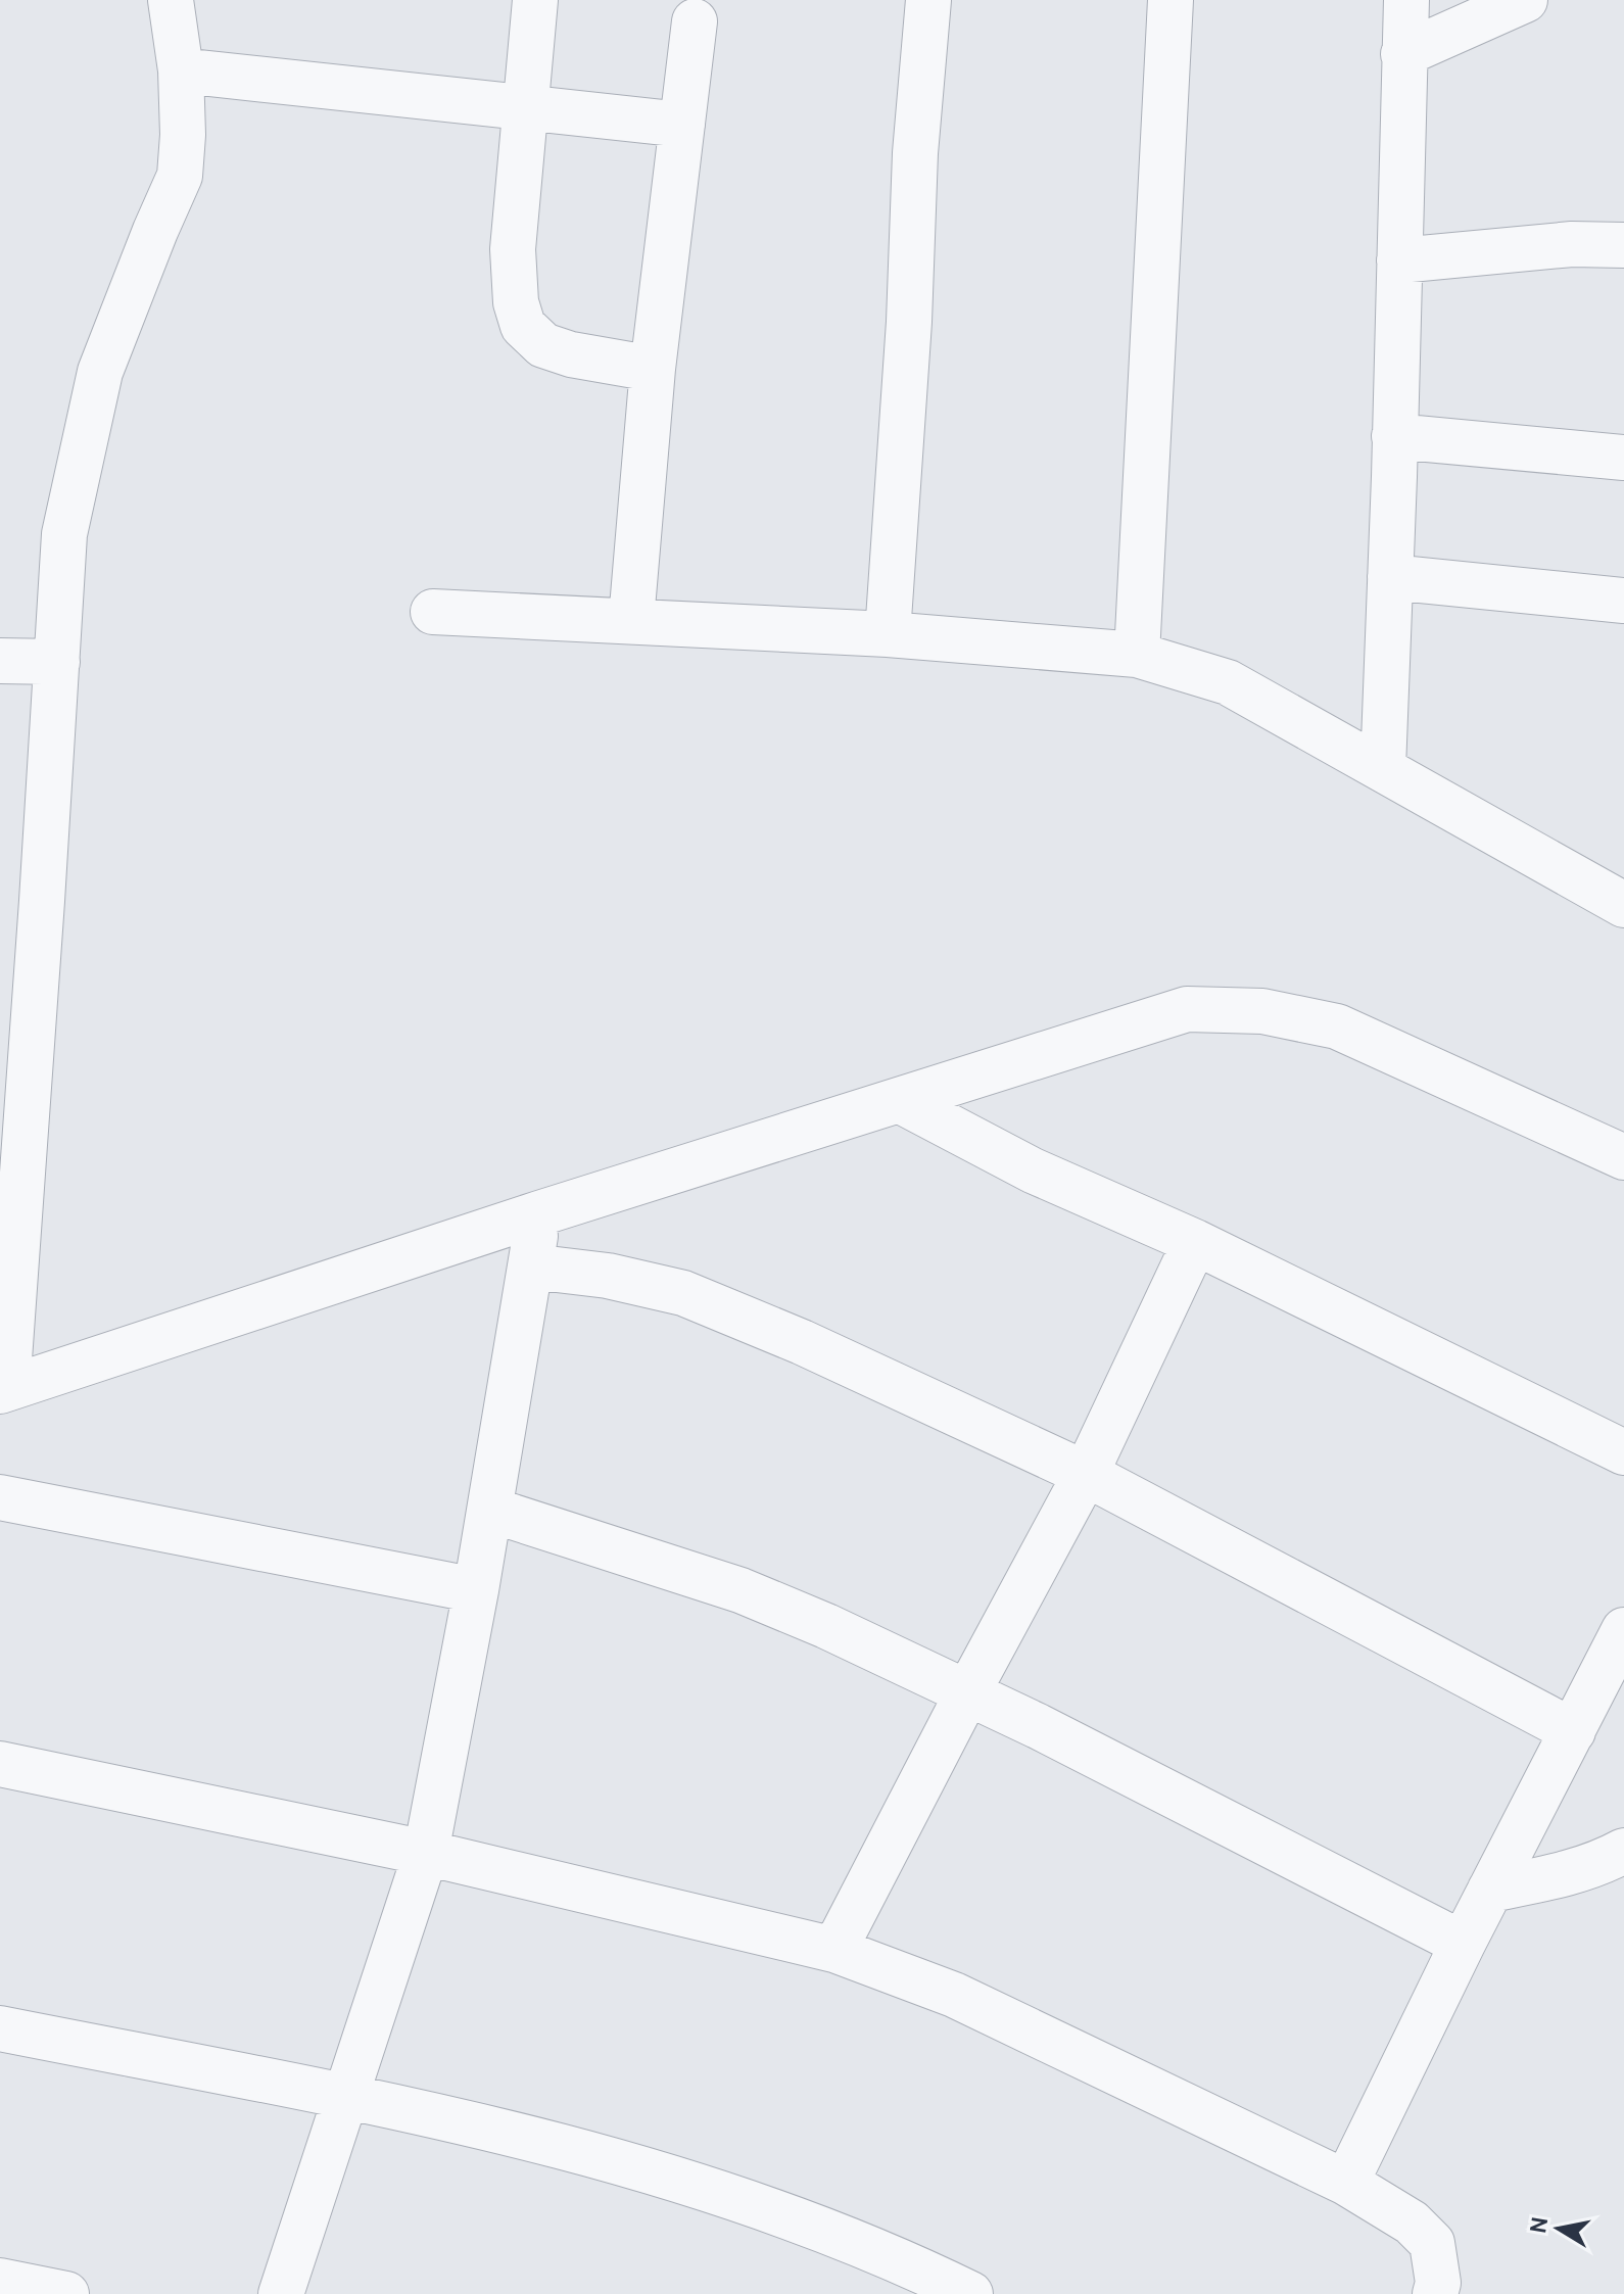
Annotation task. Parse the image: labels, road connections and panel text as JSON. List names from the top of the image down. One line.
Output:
{"north":"left"}
